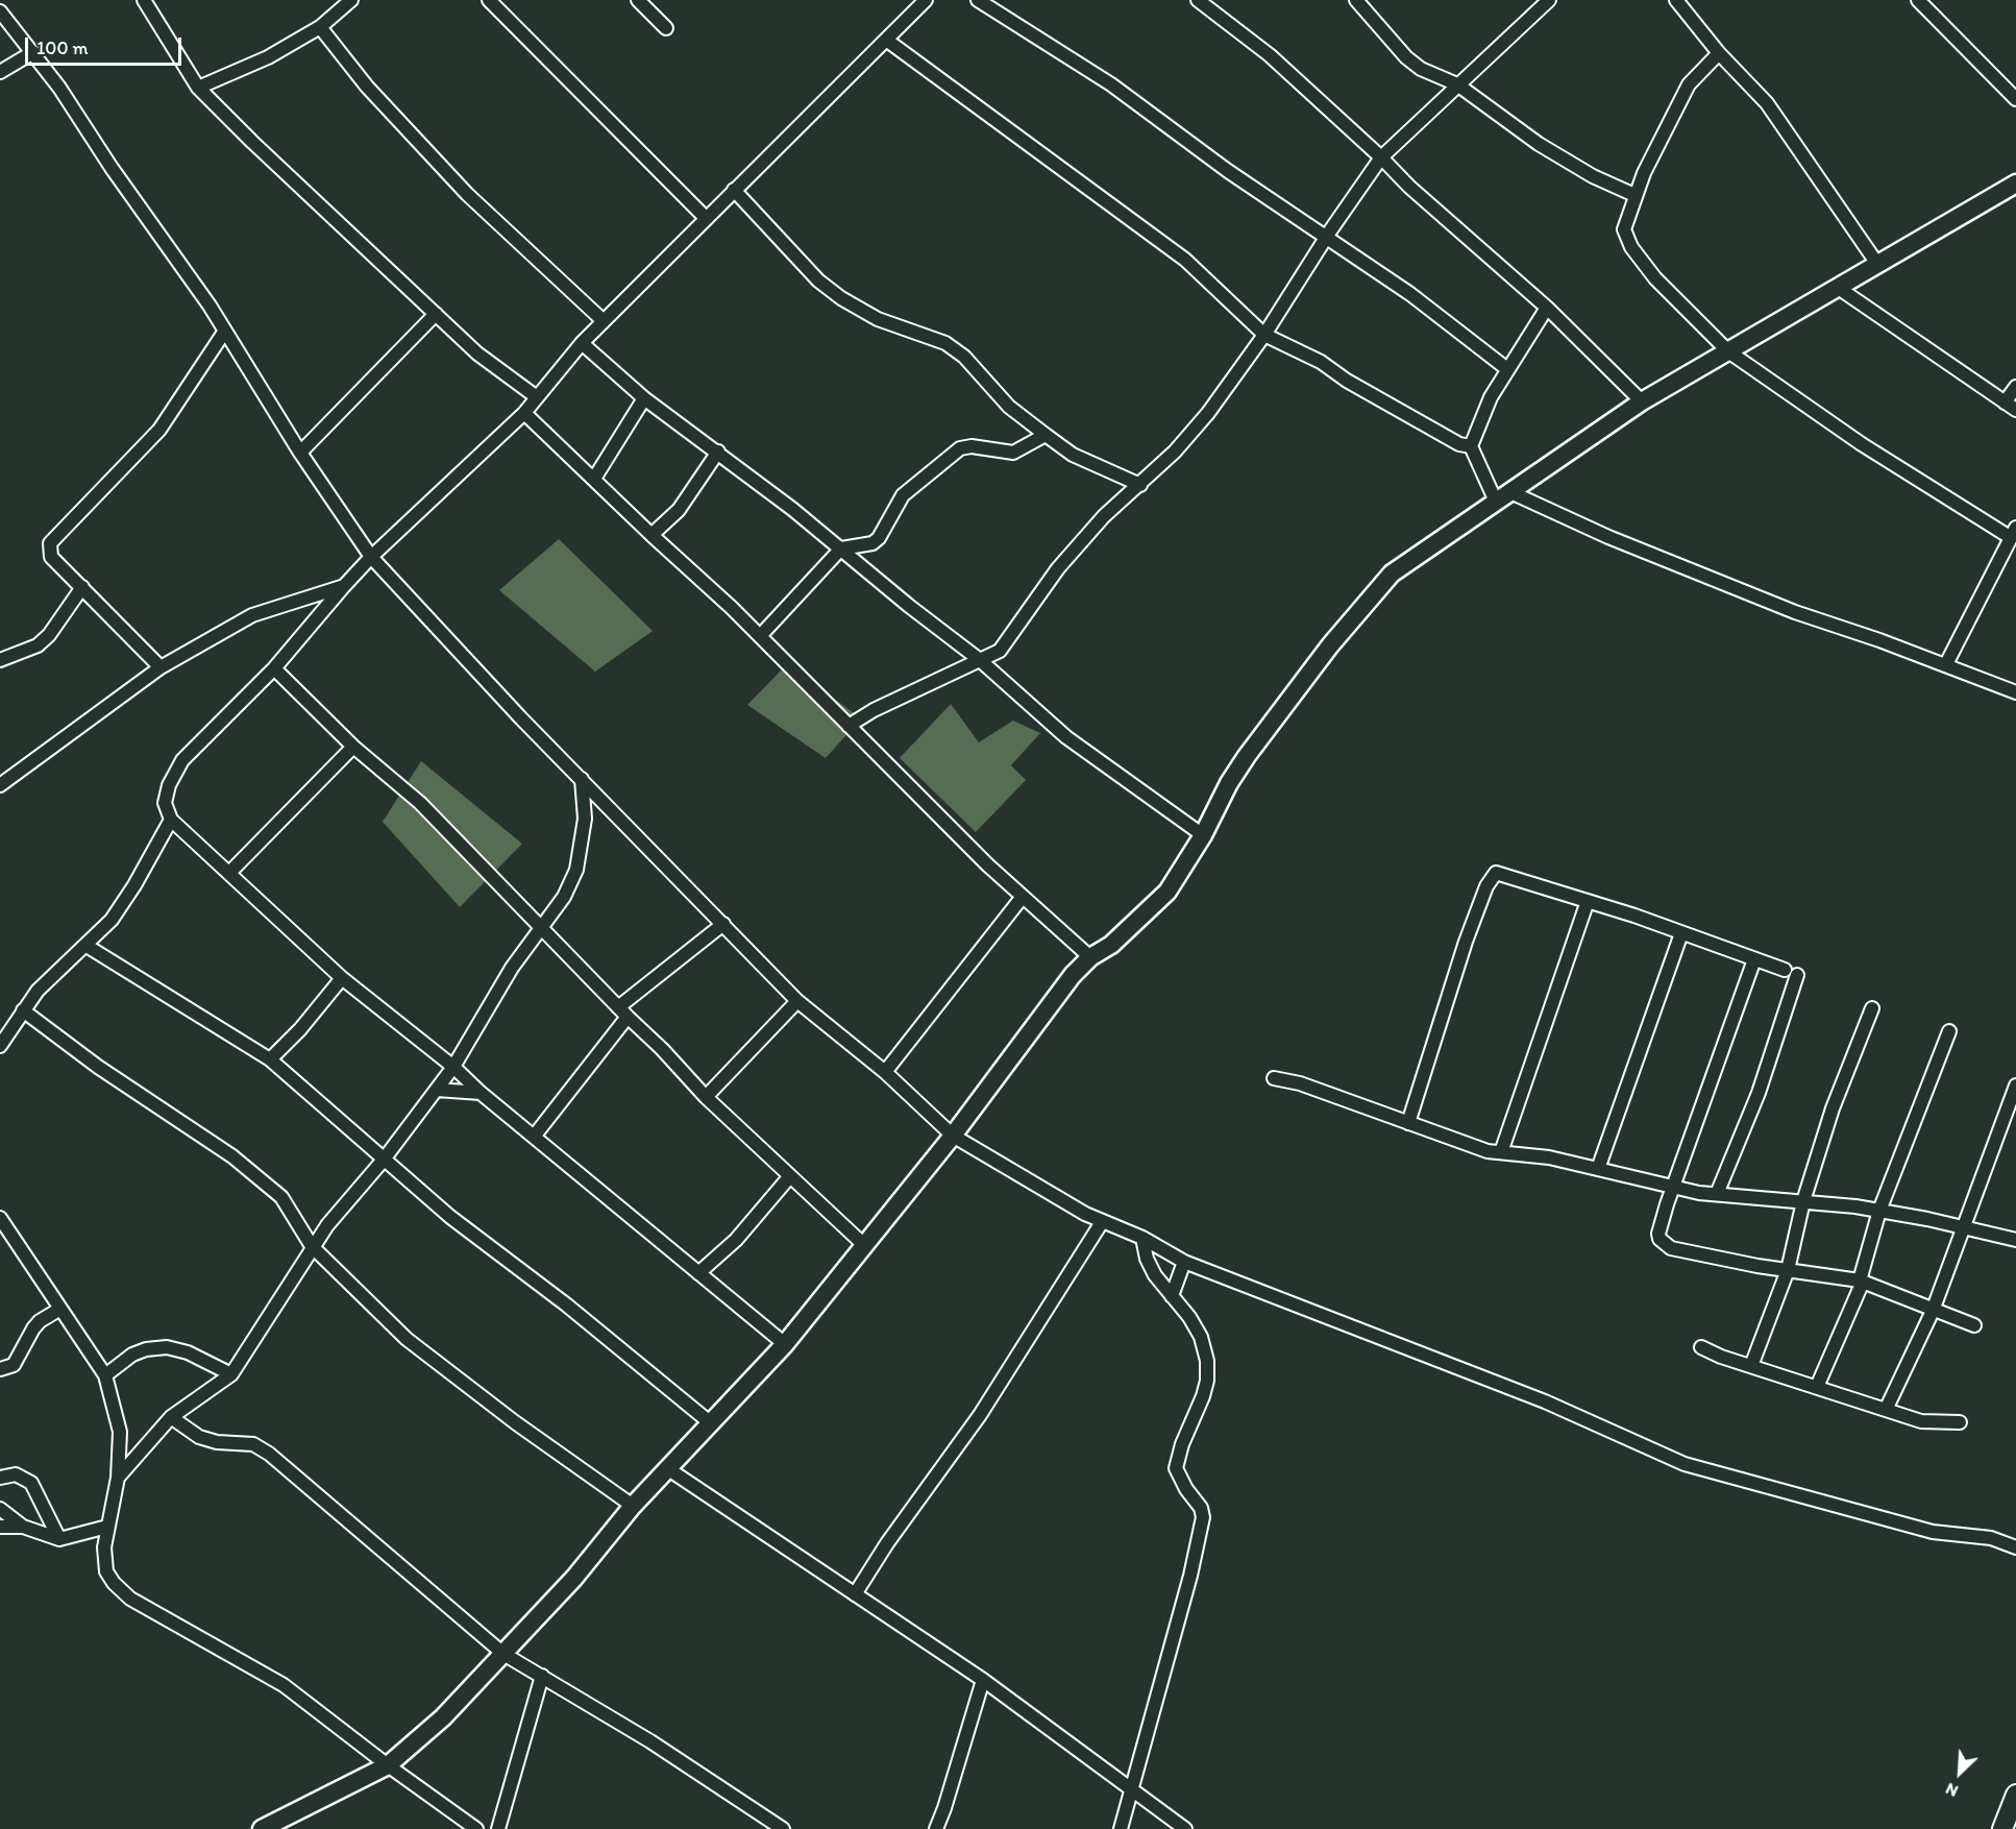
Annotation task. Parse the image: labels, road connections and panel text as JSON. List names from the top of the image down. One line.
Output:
{"scale_bar":"100 m","north":"bottom left"}
